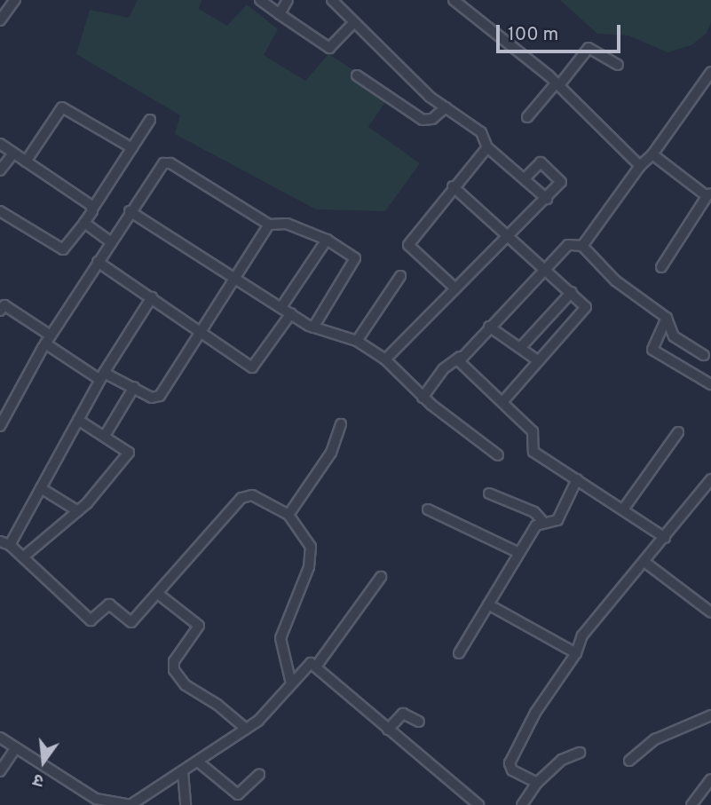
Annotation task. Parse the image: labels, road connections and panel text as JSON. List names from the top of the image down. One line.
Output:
{"scale_bar":"100 m","north":"bottom"}
